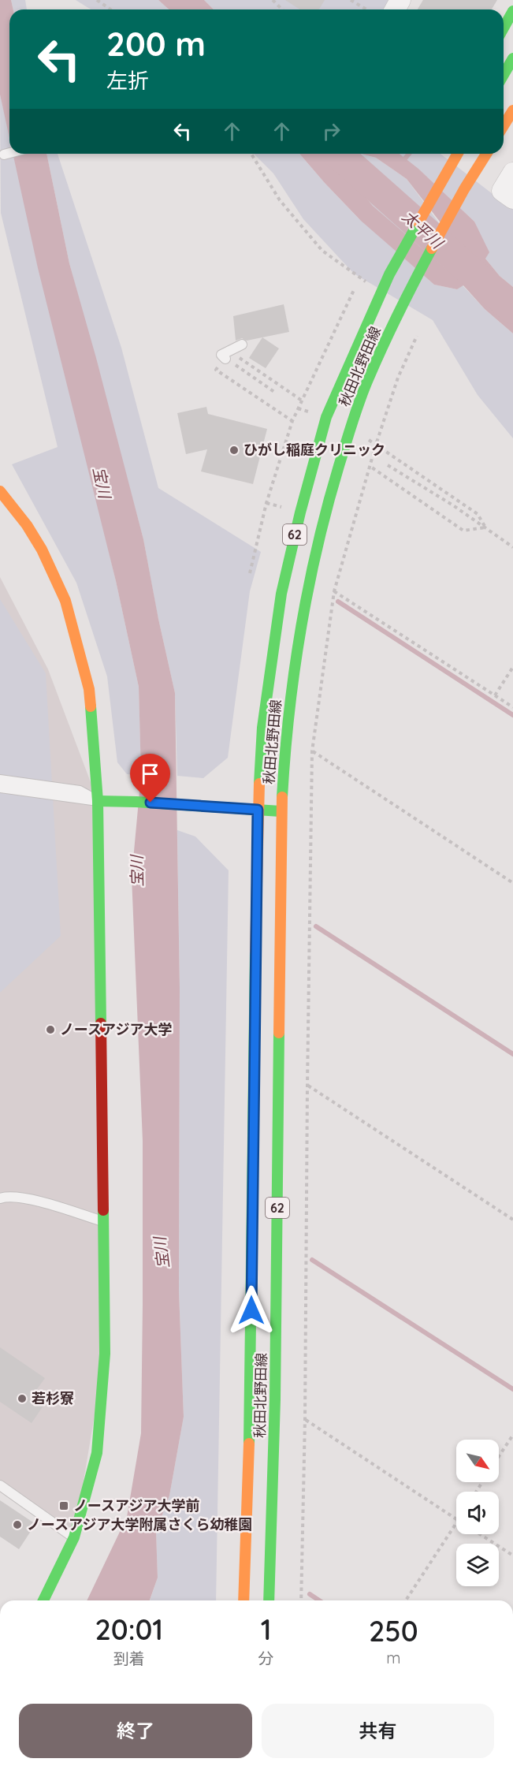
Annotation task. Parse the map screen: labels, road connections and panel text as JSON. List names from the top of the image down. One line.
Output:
{"streets":{"main road":["秋田北野田線","62"]},"water":["太平川","宝川"],"places":{"other":["ひがし稲庭クリニック","ノースアジア大学","若杉寮","ノースアジア大学附属さくら幼稚園"],"transit":["ノースアジア大学前"]},"north":"bottom right","page":{"turn":["200 m","左折"],"eta":["20:01","到着","1","分","250","m"],"buttons":["終了","共有"]}}
